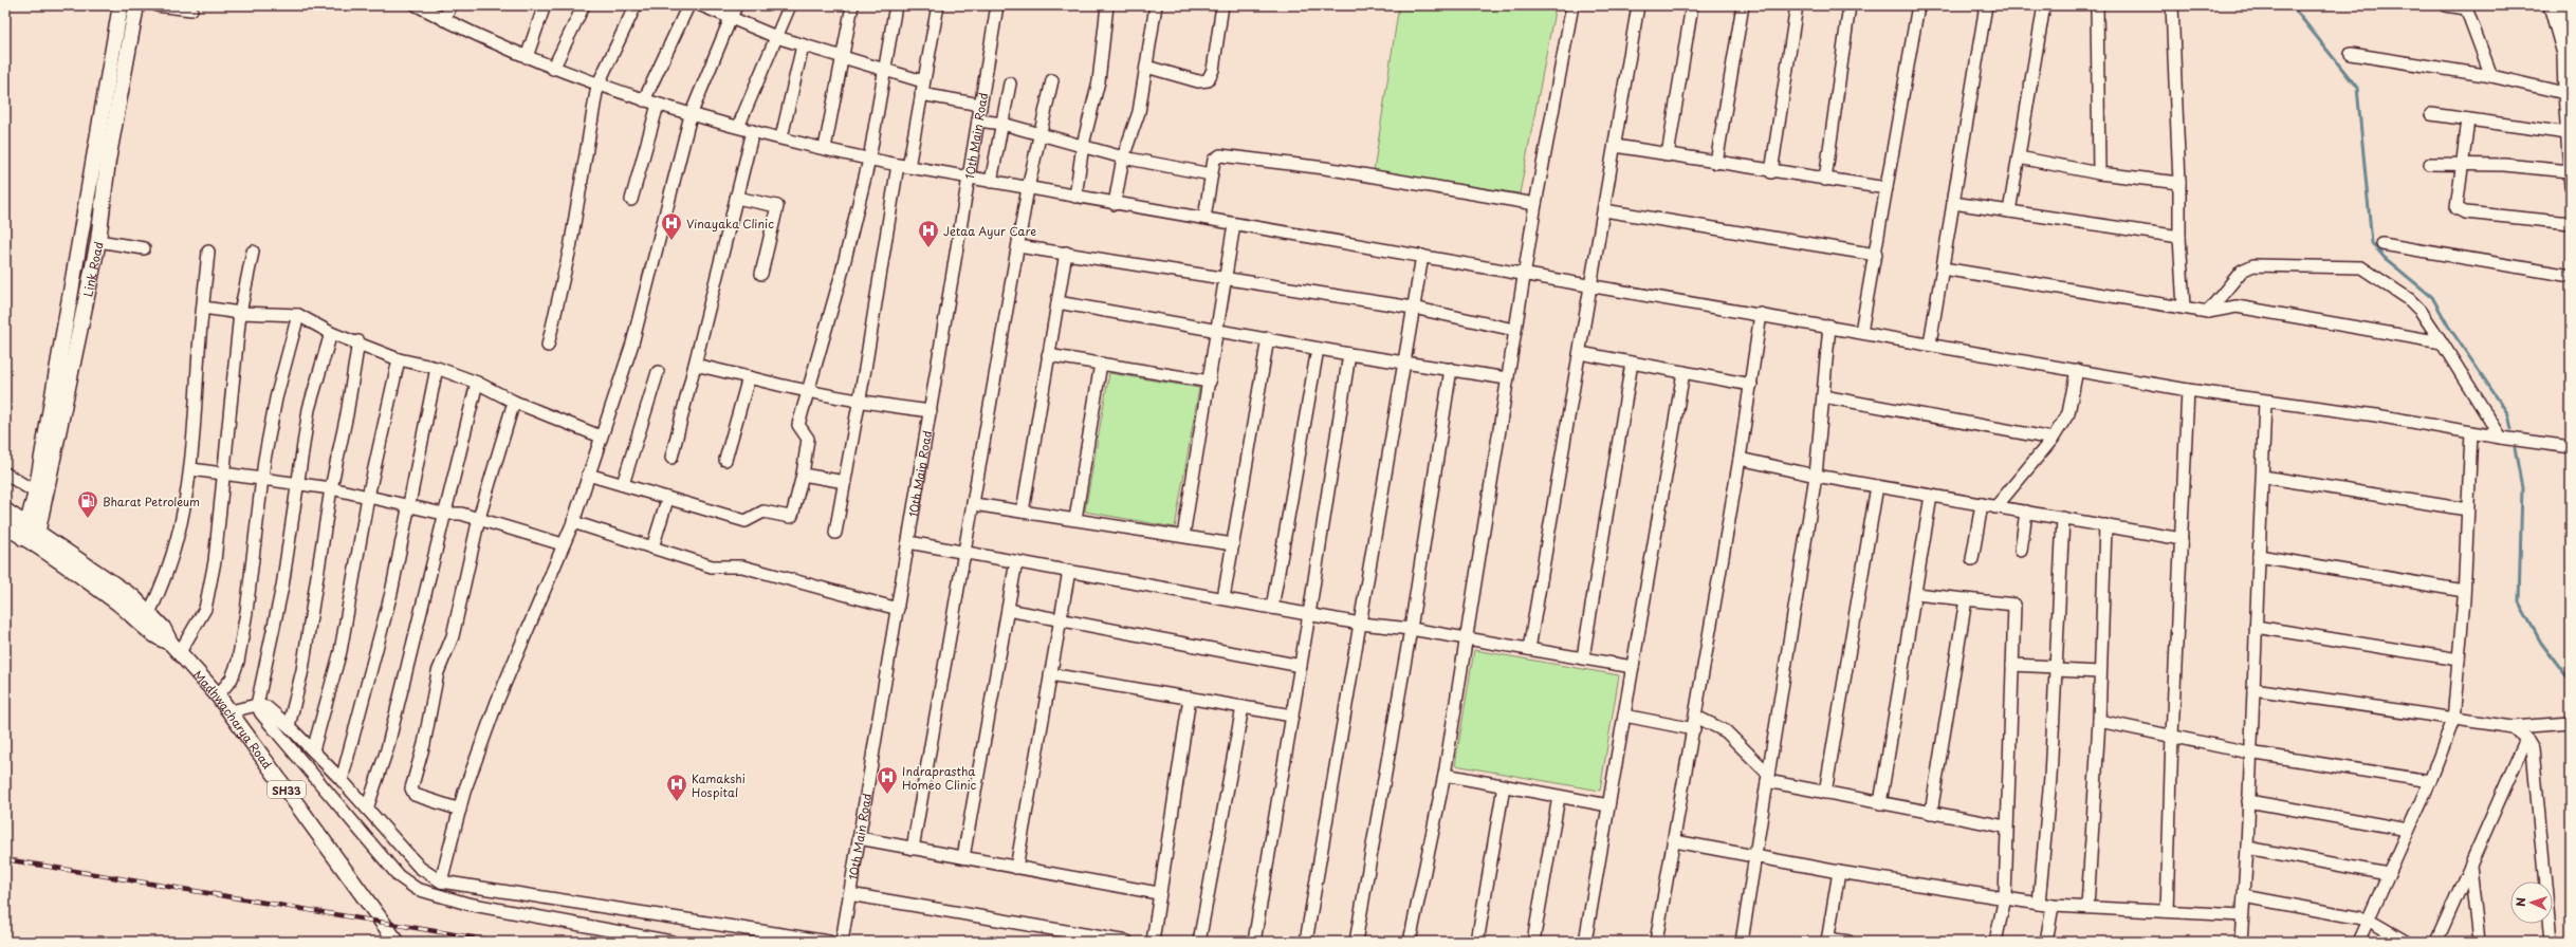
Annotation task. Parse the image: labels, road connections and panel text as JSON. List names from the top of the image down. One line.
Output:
{"streets":{"main road":["Link Road","Madhwacharya Road","SH33"],"street":["10th Main Road"]},"crossings":[["Link Road","Madhwacharya Road"]],"places":{"hospital":["Vinayaka Clinic","Jetaa Ayur Care","Indraprastha Homeo Clinic","Kamakshi Hospital"],"fuel station":["Bharat Petroleum"]},"north":"left"}
